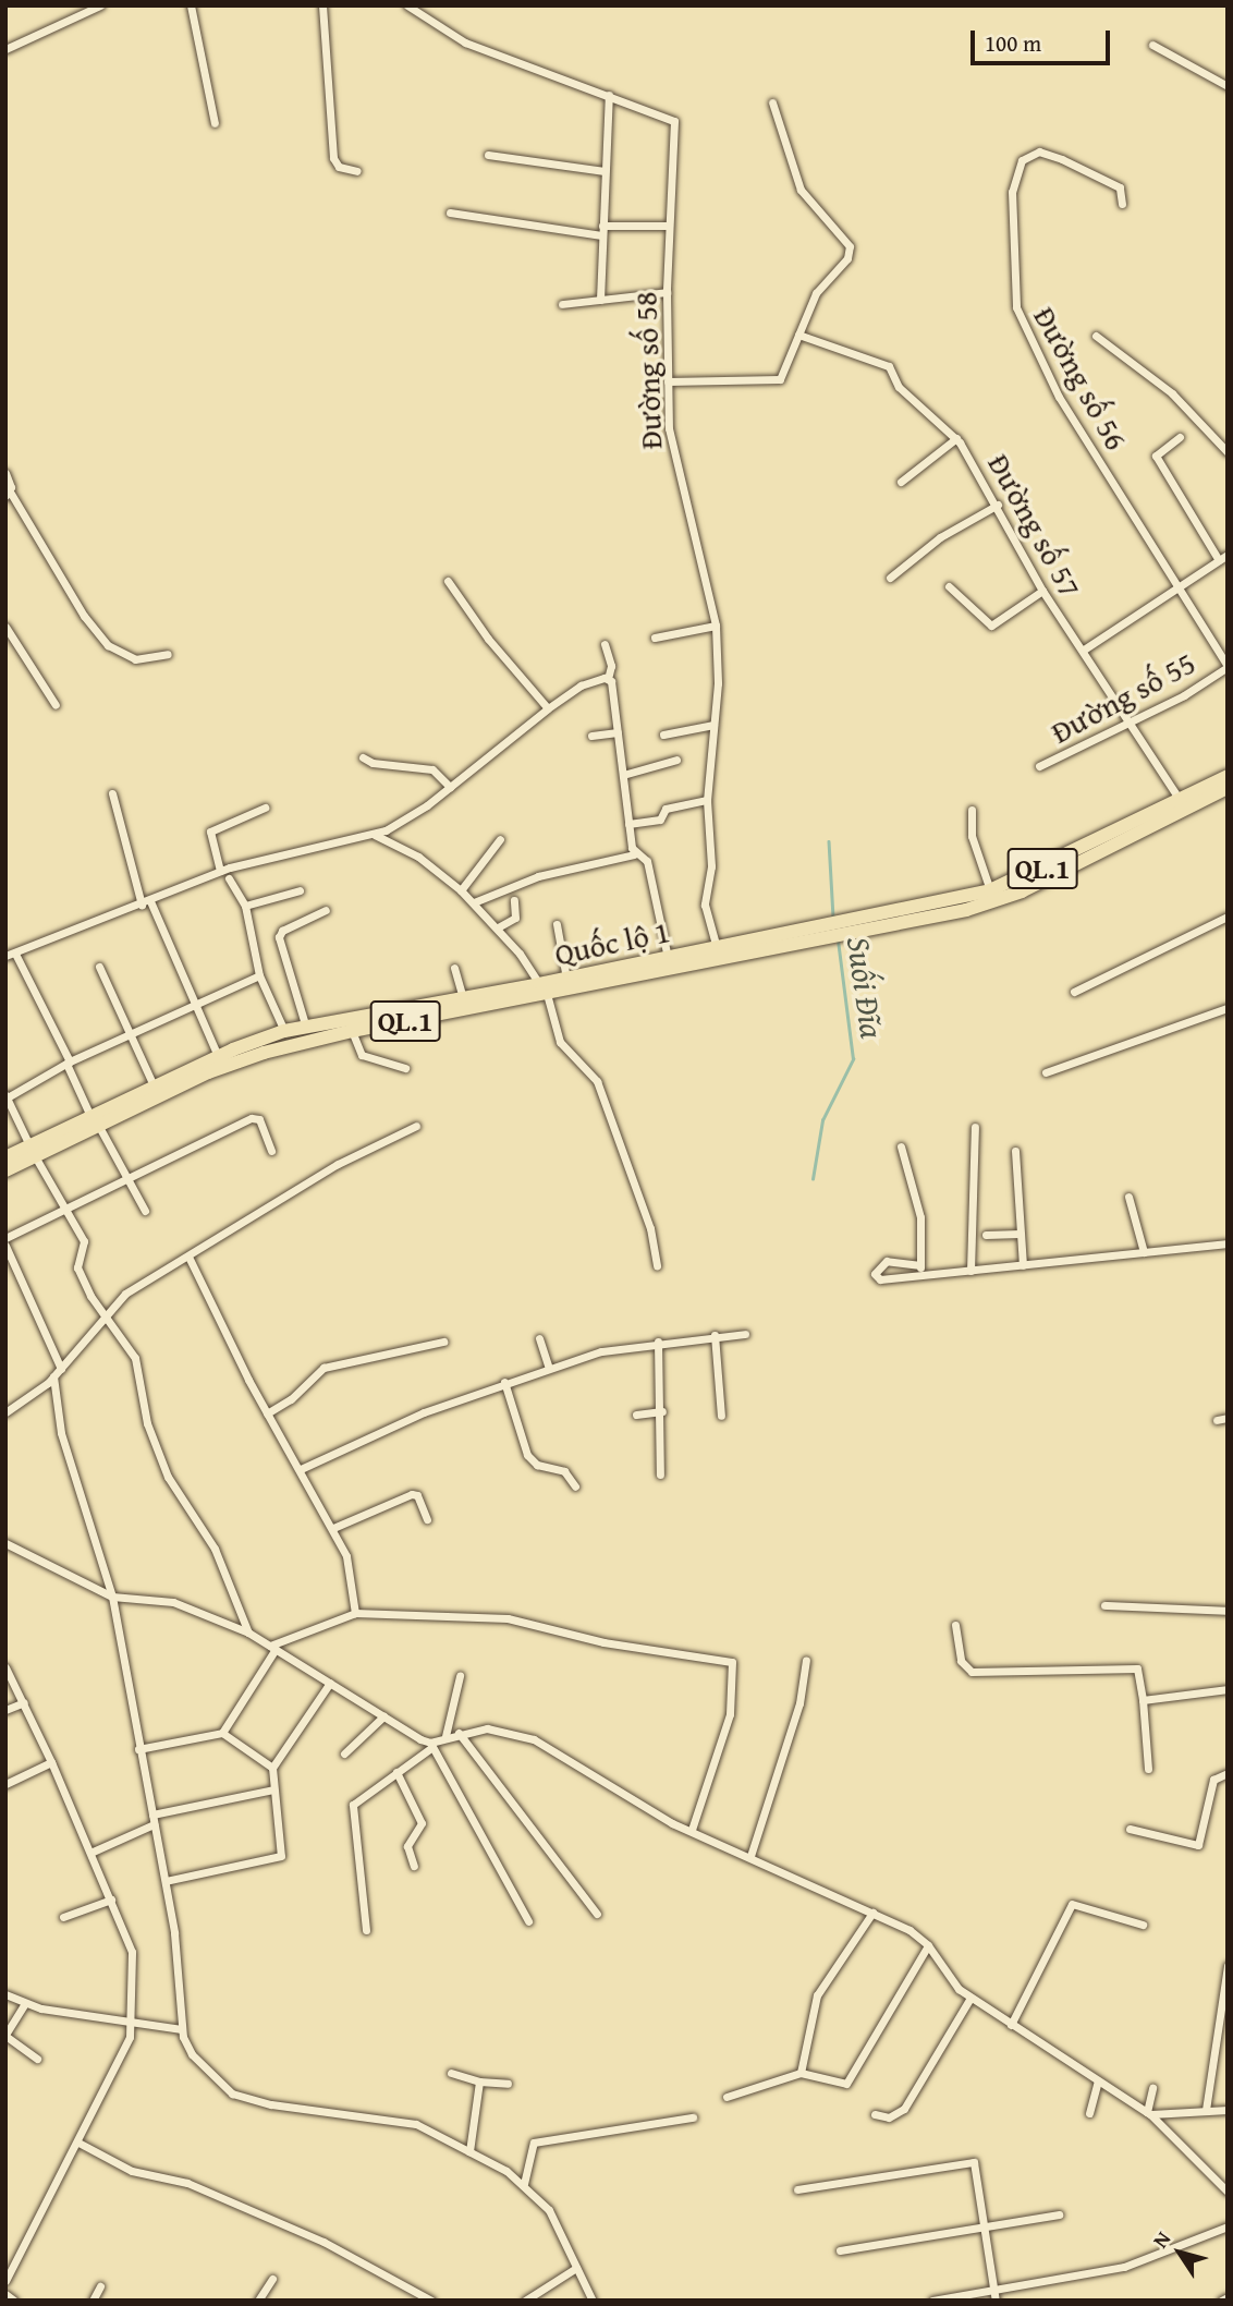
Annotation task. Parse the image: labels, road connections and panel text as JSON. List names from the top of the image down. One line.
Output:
{"streets":{"highway":["QL.1","Quốc lộ 1"],"street":["Đường số 58","Đường số 56","Đường số 57","Đường số 55"]},"crossings":[["Đường số 58","Quốc lộ 1"],["Đường số 56","Đường số 55"],["Đường số 57","Đường số 55"],["Đường số 57","Quốc lộ 1"]],"water":["Suối Đĩa"],"scale_bar":"100 m","north":"top left"}
